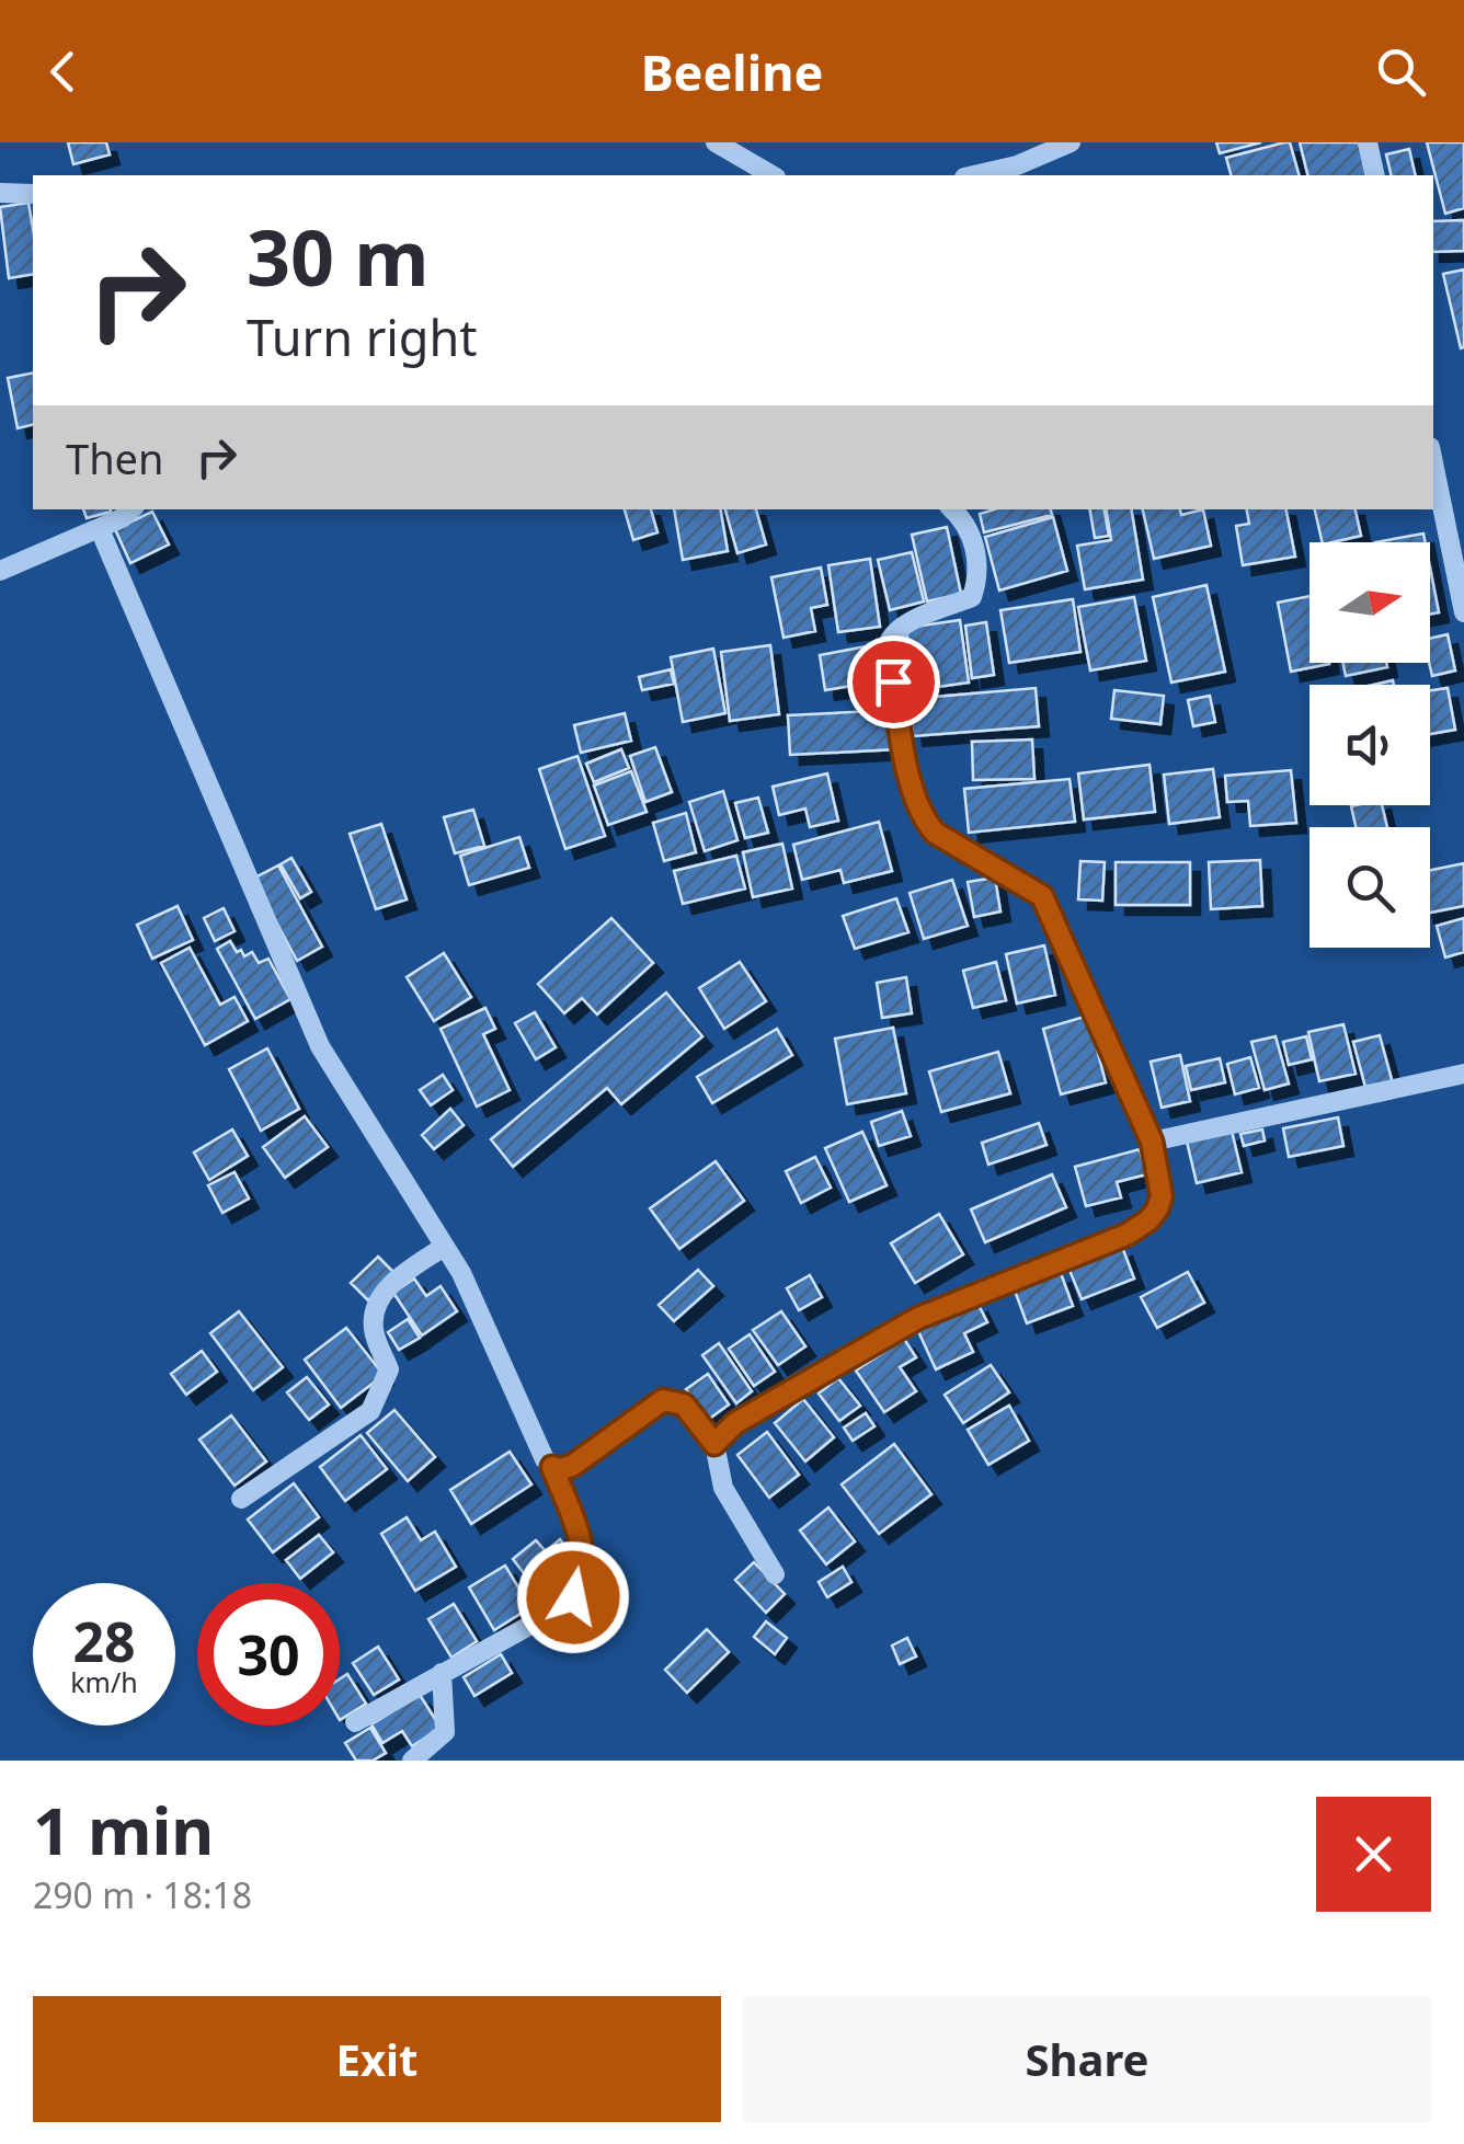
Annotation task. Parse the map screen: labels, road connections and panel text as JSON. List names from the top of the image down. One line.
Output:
{"north":"right","page":{"header":"Beeline","turn":["30 m","Turn right"],"then":"Then","speed":"28 km/h","limit":"30","heading":["1 min","290 m · 18:18"],"buttons":["Exit","Share"]}}
